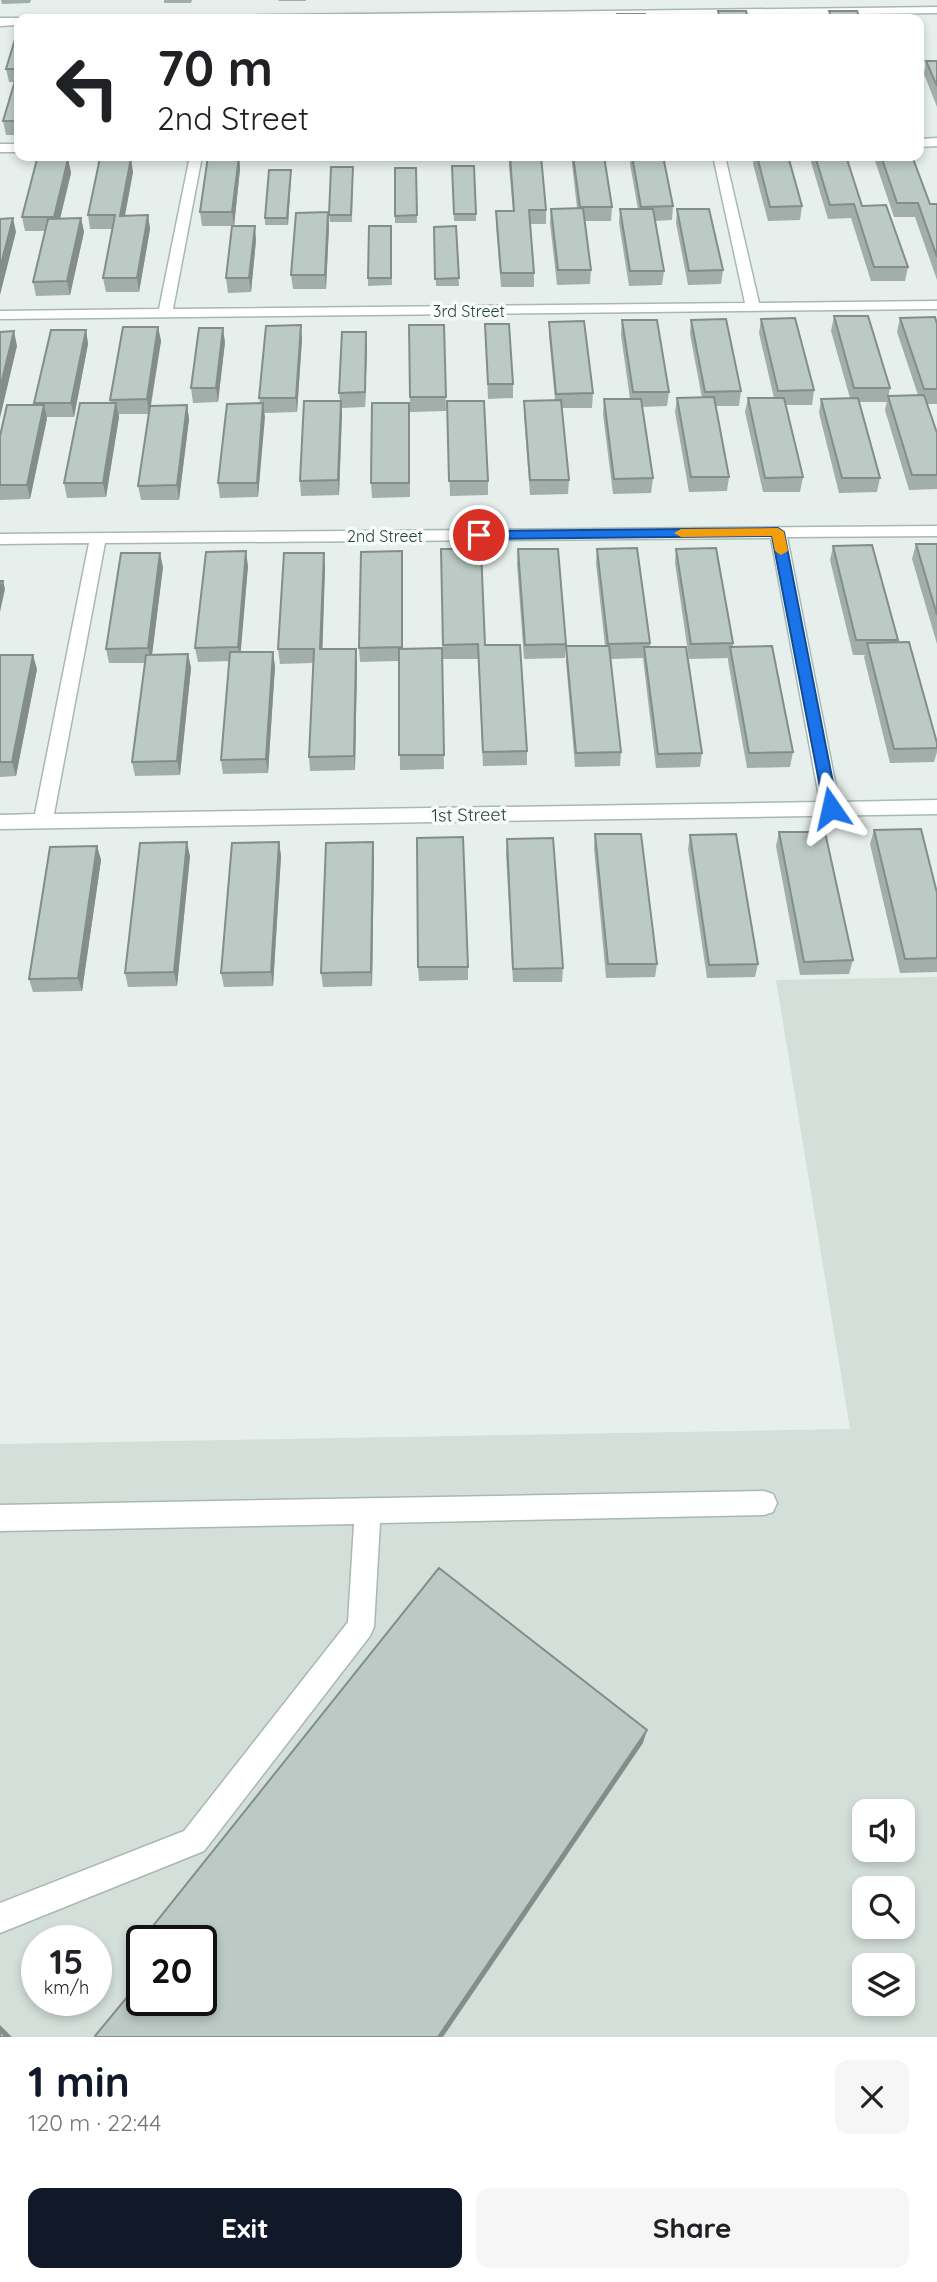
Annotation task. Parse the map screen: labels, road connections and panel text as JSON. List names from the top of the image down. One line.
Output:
{"streets":{"lane":["3rd Street","2nd Street","1st Street"]},"page":{"turn":["70 m","2nd Street"],"speed":"15 km/h","limit":"20","heading":["1 min","120 m · 22:44"],"buttons":["Exit","Share"]}}
